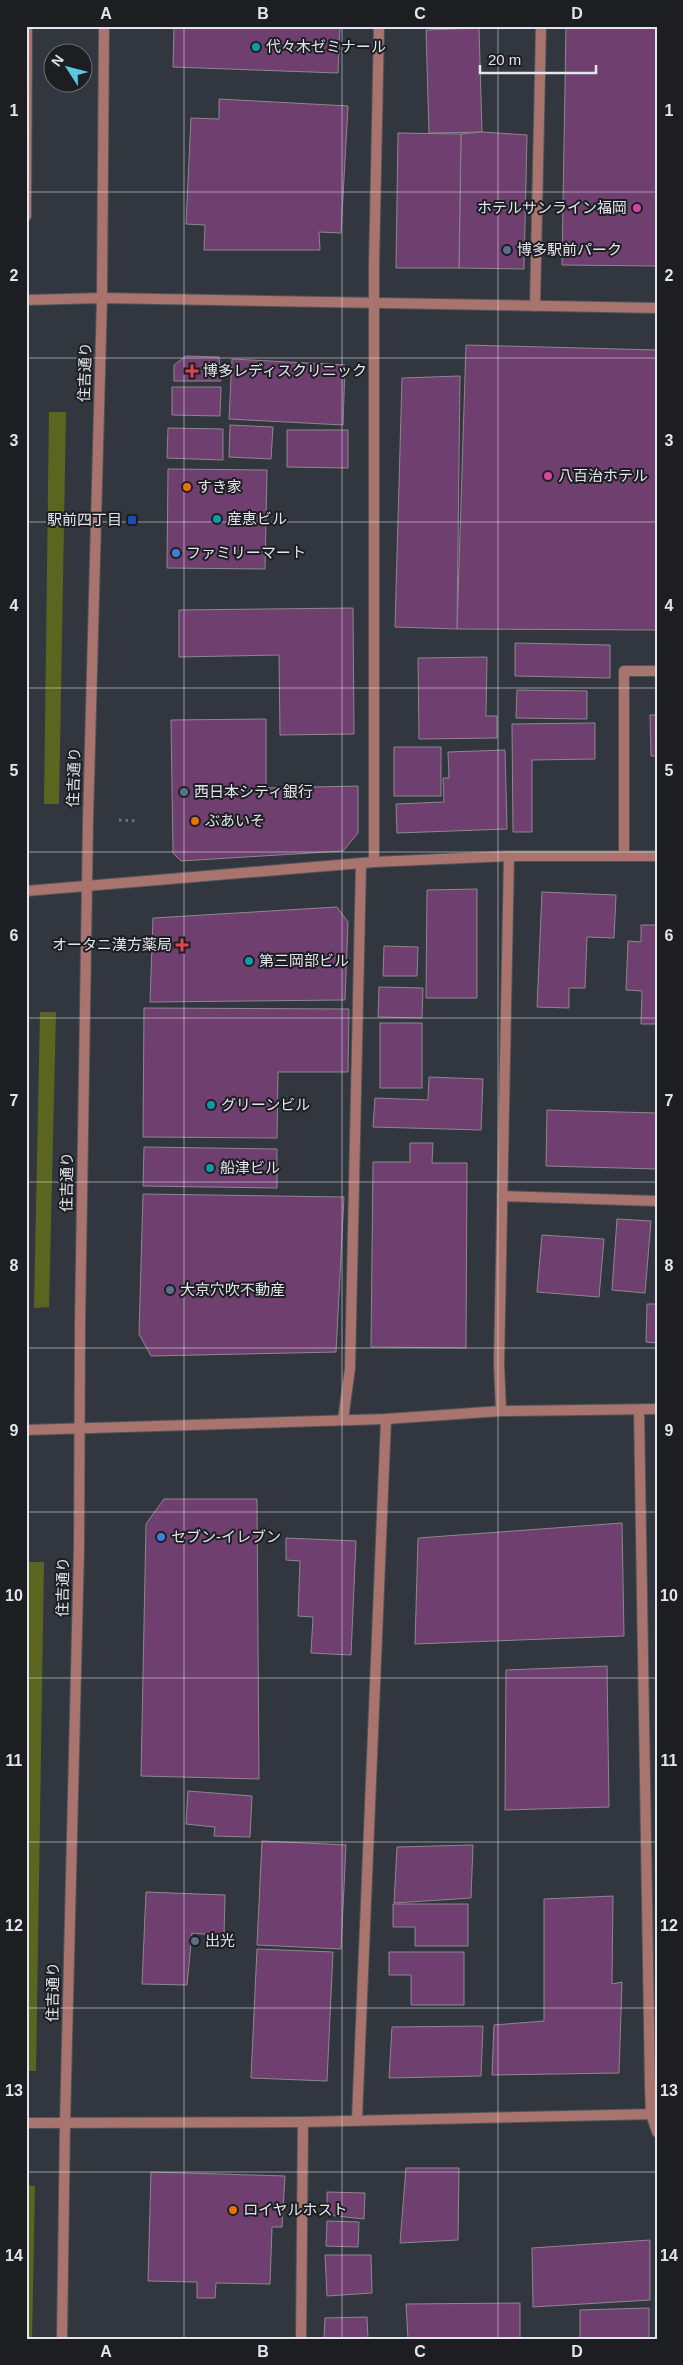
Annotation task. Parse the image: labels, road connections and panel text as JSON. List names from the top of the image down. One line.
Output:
{"streets":{"street":["住吉通り"]},"places":{"other":["代々木ゼミナール","ホテルサンライン福岡","博多駅前パーク","八百治ホテル","すき家","産恵ビル","ファミリーマート","西日本シティ銀行","ぶあいそ","第三岡部ビル","グリーンビル","船津ビル","大京穴吹不動産","セブン-イレブン","出光","ロイヤルホスト"],"health":["博多レディスクリニック","オータニ漢方薬局"],"transit":["駅前四丁目"]},"scale_bar":"20 m","north":"top left","grid":{"columns":["A","B","C","D"],"rows":["1","2","3","4","5","6","7","8","9","10","11","12","13","14"]}}
